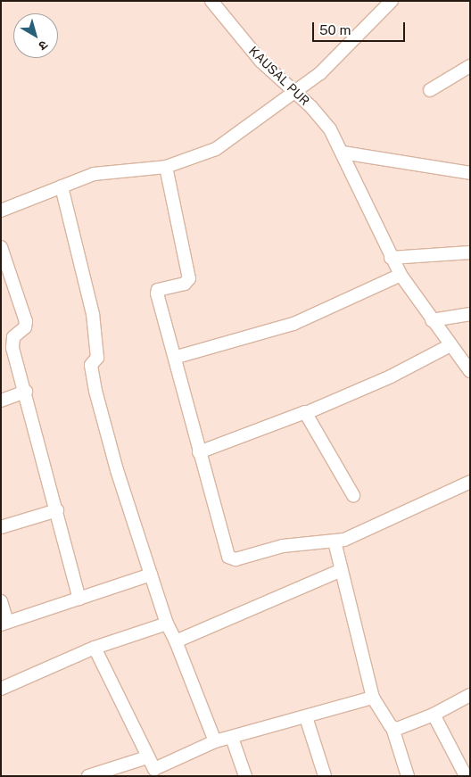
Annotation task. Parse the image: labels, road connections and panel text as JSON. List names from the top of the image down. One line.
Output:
{"streets":{"street":["KAUSAL PUR"]},"scale_bar":"50 m","north":"bottom right"}
